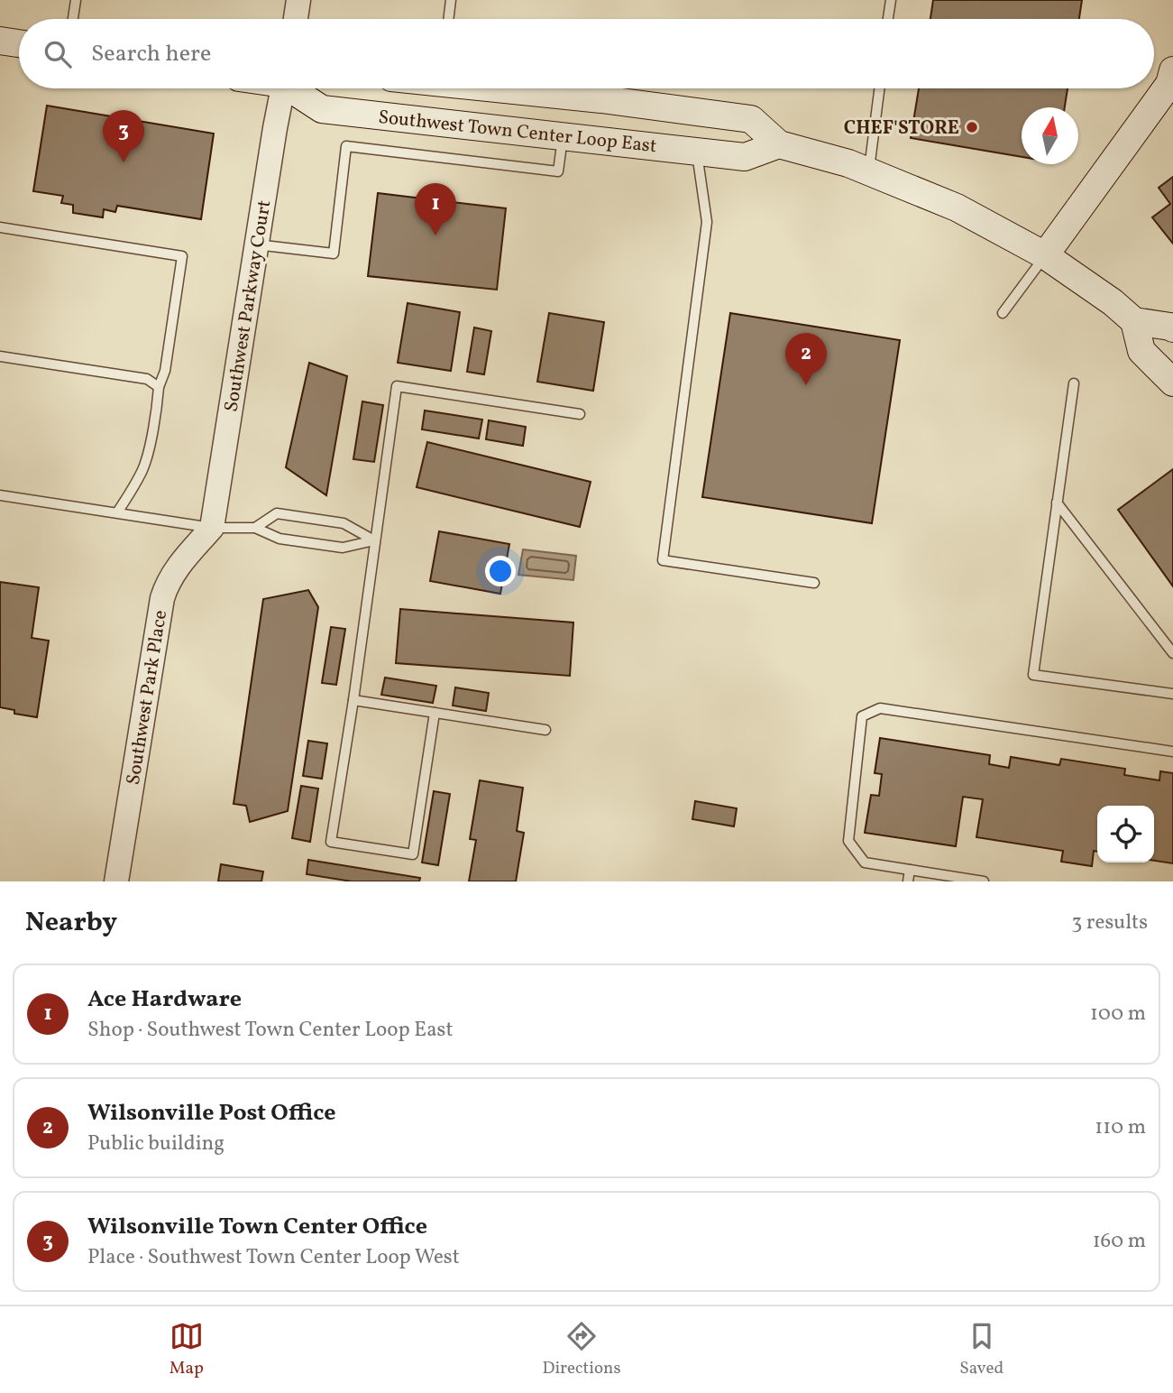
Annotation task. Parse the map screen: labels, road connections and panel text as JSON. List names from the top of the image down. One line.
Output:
{"streets":{"main road":["Southwest Town Center Loop East"],"street":["Southwest Parkway Court","Southwest Park Place"]},"crossings":[["Southwest Parkway Court","Southwest Park Place"]],"places":["CHEF'STORE"],"north":"top","page":{"search":"Search here","pins":["3","1","2"],"heading":["Nearby","3 results"],"list":[{"mark":"1","name":"Ace Hardware","note":"Shop · Southwest Town Center Loop East","value":"100 m"},{"mark":"2","name":"Wilsonville Post Office","note":"Public building","value":"110 m"},{"mark":"3","name":"Wilsonville Town Center Office","note":"Place · Southwest Town Center Loop West","value":"160 m"}],"nav":["Map","Directions","Saved"]}}
